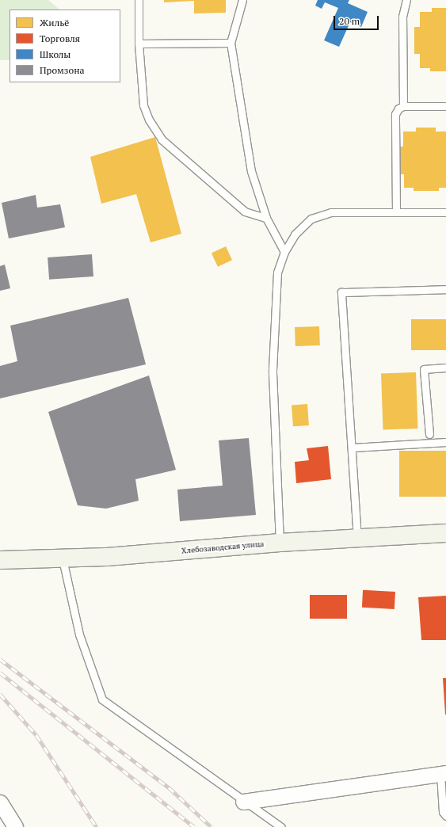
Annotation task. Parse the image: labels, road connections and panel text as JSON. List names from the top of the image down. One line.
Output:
{"streets":{"main road":["Хлебозаводская улица"]},"legend":["Жильё","Торговля","Школы","Промзона"],"scale_bar":"20 m"}
